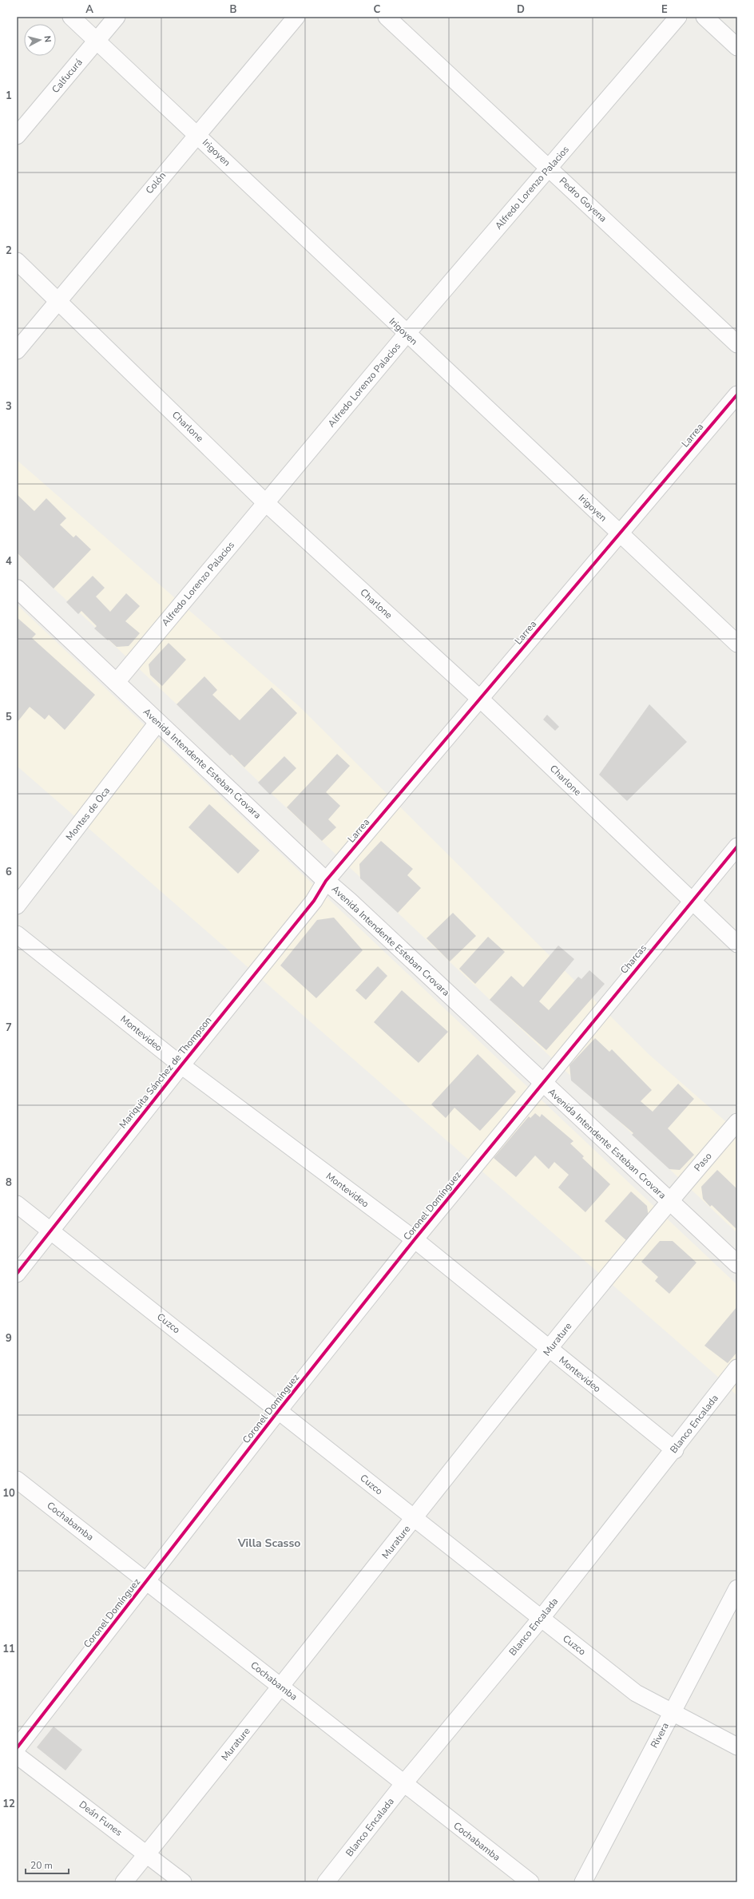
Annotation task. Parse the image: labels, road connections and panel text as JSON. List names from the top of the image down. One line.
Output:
{"streets":{"main road":["Avenida Intendente Esteban Crovara"],"street":["Calfucurá","Irigoyen","Colón","Alfredo Lorenzo Palacios","Pedro Goyena","Charlone","Larrea","Montes de Oca","Charcas","Montevideo","Mariquita Sánchez de Thompson","Paso","Coronel Domínguez","Cuzco","Murature","Blanco Encalada","Cochabamba","Rivera","Deán Funes"]},"crossings":[["Calfucurá","Irigoyen"],["Irigoyen","Colón"],["Irigoyen","Alfredo Lorenzo Palacios"],["Irigoyen","Larrea"],["Colón","Charlone"],["Alfredo Lorenzo Palacios","Pedro Goyena"],["Alfredo Lorenzo Palacios","Charlone"],["Alfredo Lorenzo Palacios","Avenida Intendente Esteban Crovara"],["Charlone","Larrea"],["Charlone","Charcas"],["Larrea","Avenida Intendente Esteban Crovara"],["Larrea","Mariquita Sánchez de Thompson"],["Avenida Intendente Esteban Crovara","Montes de Oca"],["Avenida Intendente Esteban Crovara","Charcas"],["Avenida Intendente Esteban Crovara","Mariquita Sánchez de Thompson"],["Avenida Intendente Esteban Crovara","Paso"],["Avenida Intendente Esteban Crovara","Coronel Domínguez"],["Avenida Intendente Esteban Crovara","Murature"],["Charcas","Coronel Domínguez"],["Montevideo","Mariquita Sánchez de Thompson"],["Montevideo","Coronel Domínguez"],["Montevideo","Murature"],["Montevideo","Blanco Encalada"],["Mariquita Sánchez de Thompson","Cuzco"],["Paso","Murature"],["Coronel Domínguez","Cuzco"],["Coronel Domínguez","Cochabamba"],["Cuzco","Murature"],["Cuzco","Blanco Encalada"],["Cuzco","Rivera"],["Murature","Cochabamba"],["Murature","Deán Funes"],["Blanco Encalada","Cochabamba"]],"districts":["Villa Scasso"],"scale_bar":"20 m","north":"right","grid":{"columns":["A","B","C","D","E"],"rows":["1","2","3","4","5","6","7","8","9","10","11","12"]}}
